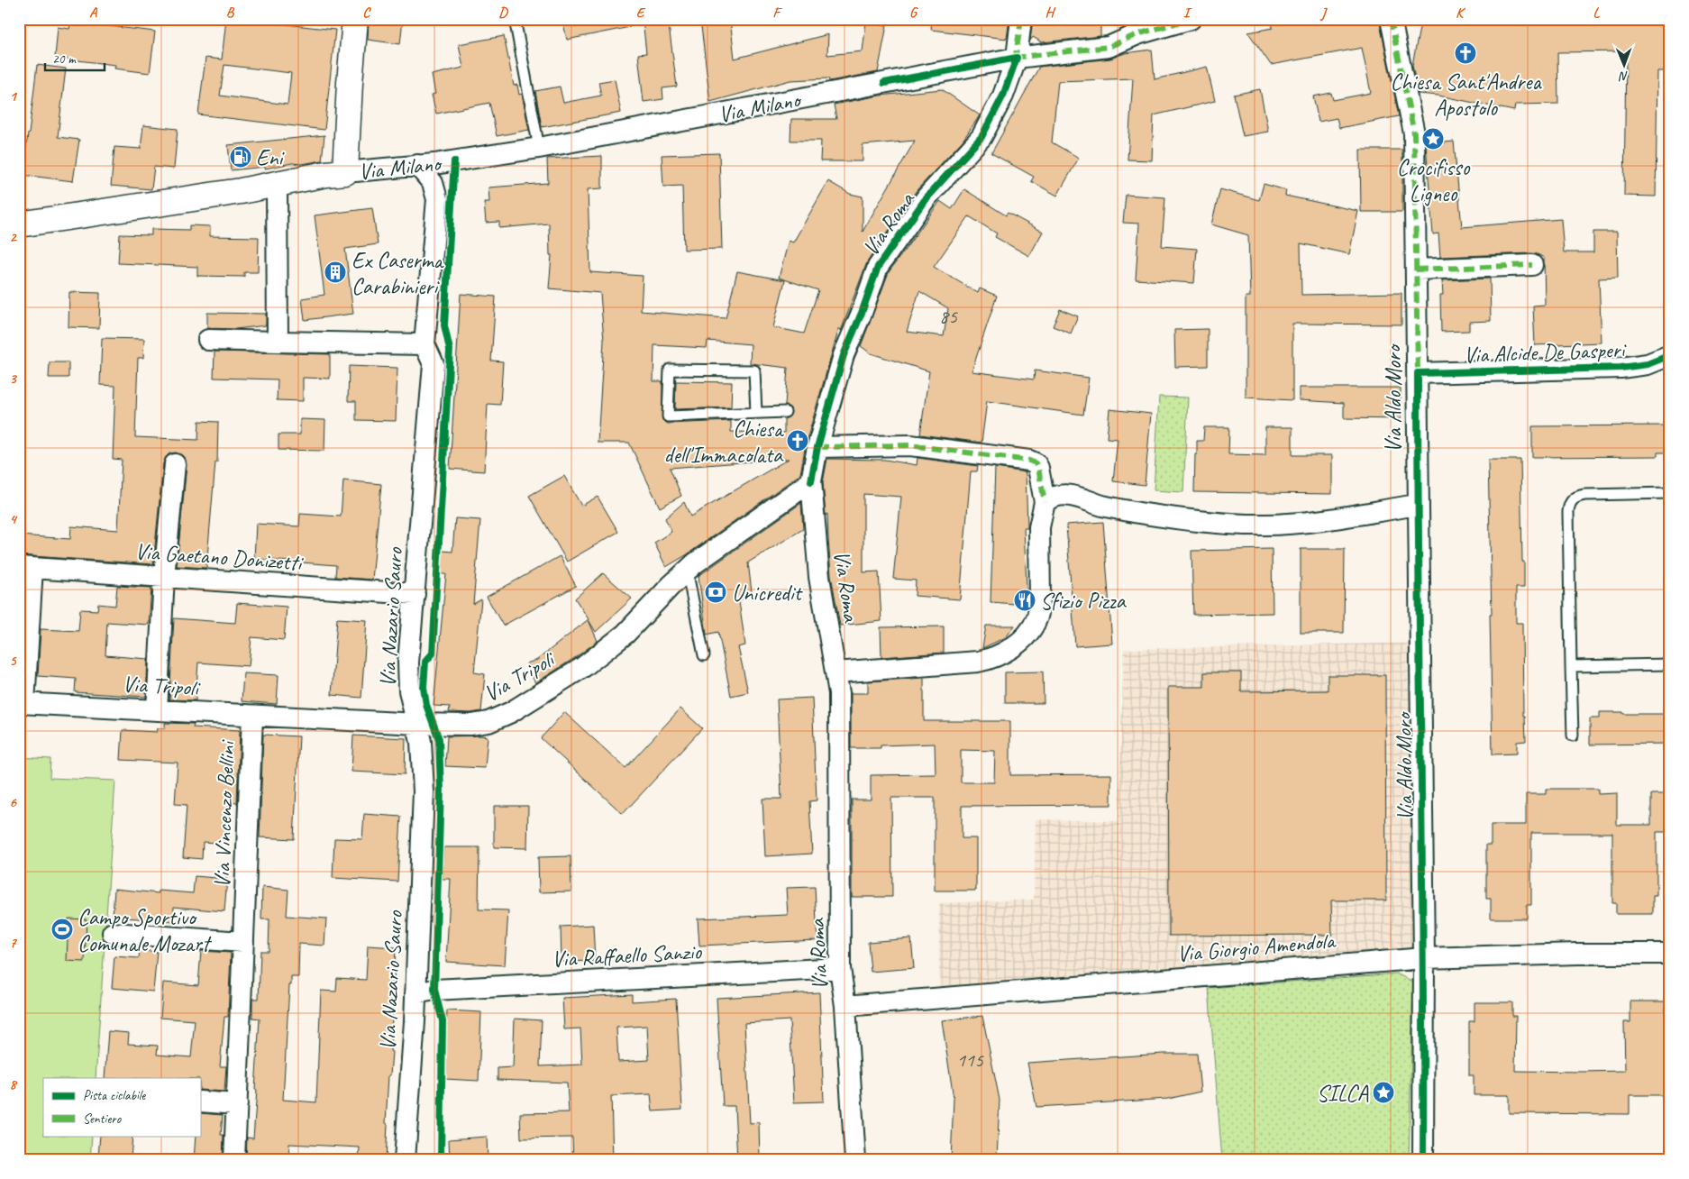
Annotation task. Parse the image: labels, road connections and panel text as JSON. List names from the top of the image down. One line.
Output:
{"streets":{"street":["Via Milano","Via Roma","Via Alcide De Gasperi","Via Aldo Moro","Via Gaetano Donizetti","Via Nazario Sauro","Via Tripoli","Via Vincenzo Bellini","Via Giorgio Amendola","Via Raffaello Sanzio"]},"crossings":[["Via Milano","Via Roma"],["Via Milano","Via Nazario Sauro"],["Via Roma","Via Tripoli"],["Via Roma","Via Giorgio Amendola"],["Via Roma","Via Raffaello Sanzio"],["Via Alcide De Gasperi","Via Aldo Moro"],["Via Aldo Moro","Via Giorgio Amendola"],["Via Gaetano Donizetti","Via Nazario Sauro"],["Via Nazario Sauro","Via Tripoli"],["Via Nazario Sauro","Via Raffaello Sanzio"],["Via Tripoli","Via Vincenzo Bellini"]],"places":{"church":["Chiesa Sant'Andrea Apostolo","Chiesa dell'Immacolata"],"place":["Crocifisso Ligneo","SILCA"],"fuel station":["Eni"],"building":["Ex Caserma Carabinieri"],"bank":["Unicredit"],"restaurant":["Sfizio Pizza"],"sports":["Campo Sportivo Comunale Mozart"]},"house_numbers":["85","115"],"legend":["Pista ciclabile","Sentiero"],"scale_bar":"20 m","north":"bottom","grid":{"columns":["A","B","C","D","E","F","G","H","I","J","K","L"],"rows":["1","2","3","4","5","6","7","8"]}}
